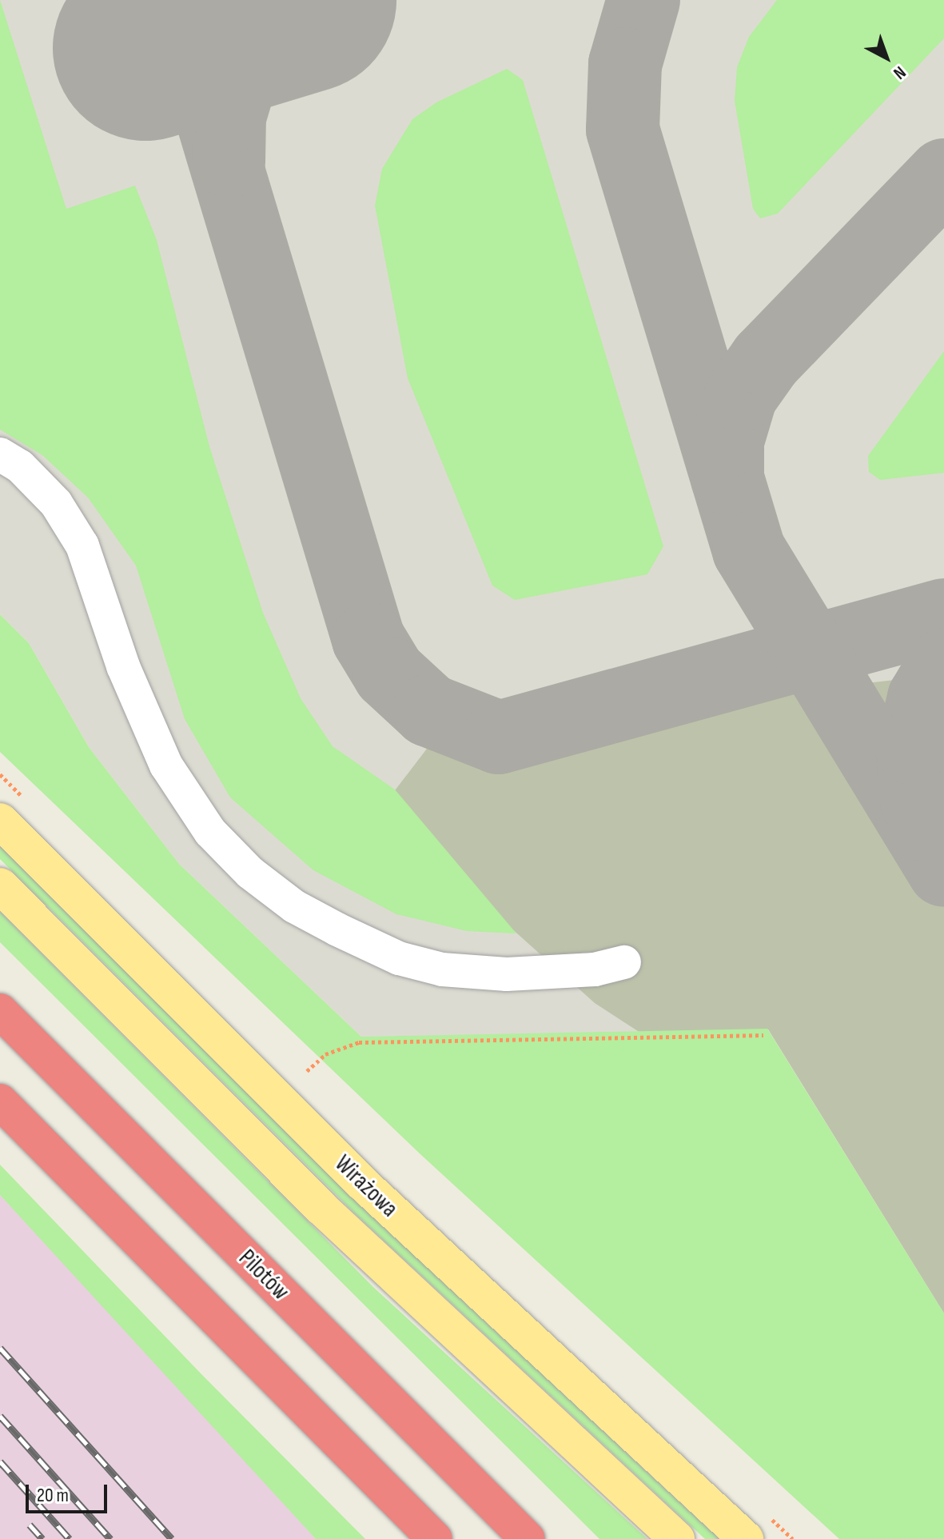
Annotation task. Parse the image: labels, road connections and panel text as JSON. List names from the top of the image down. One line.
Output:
{"streets":{"highway":["Pilotów"],"main road":["Wirażowa"]},"scale_bar":"20 m","north":"bottom right"}
